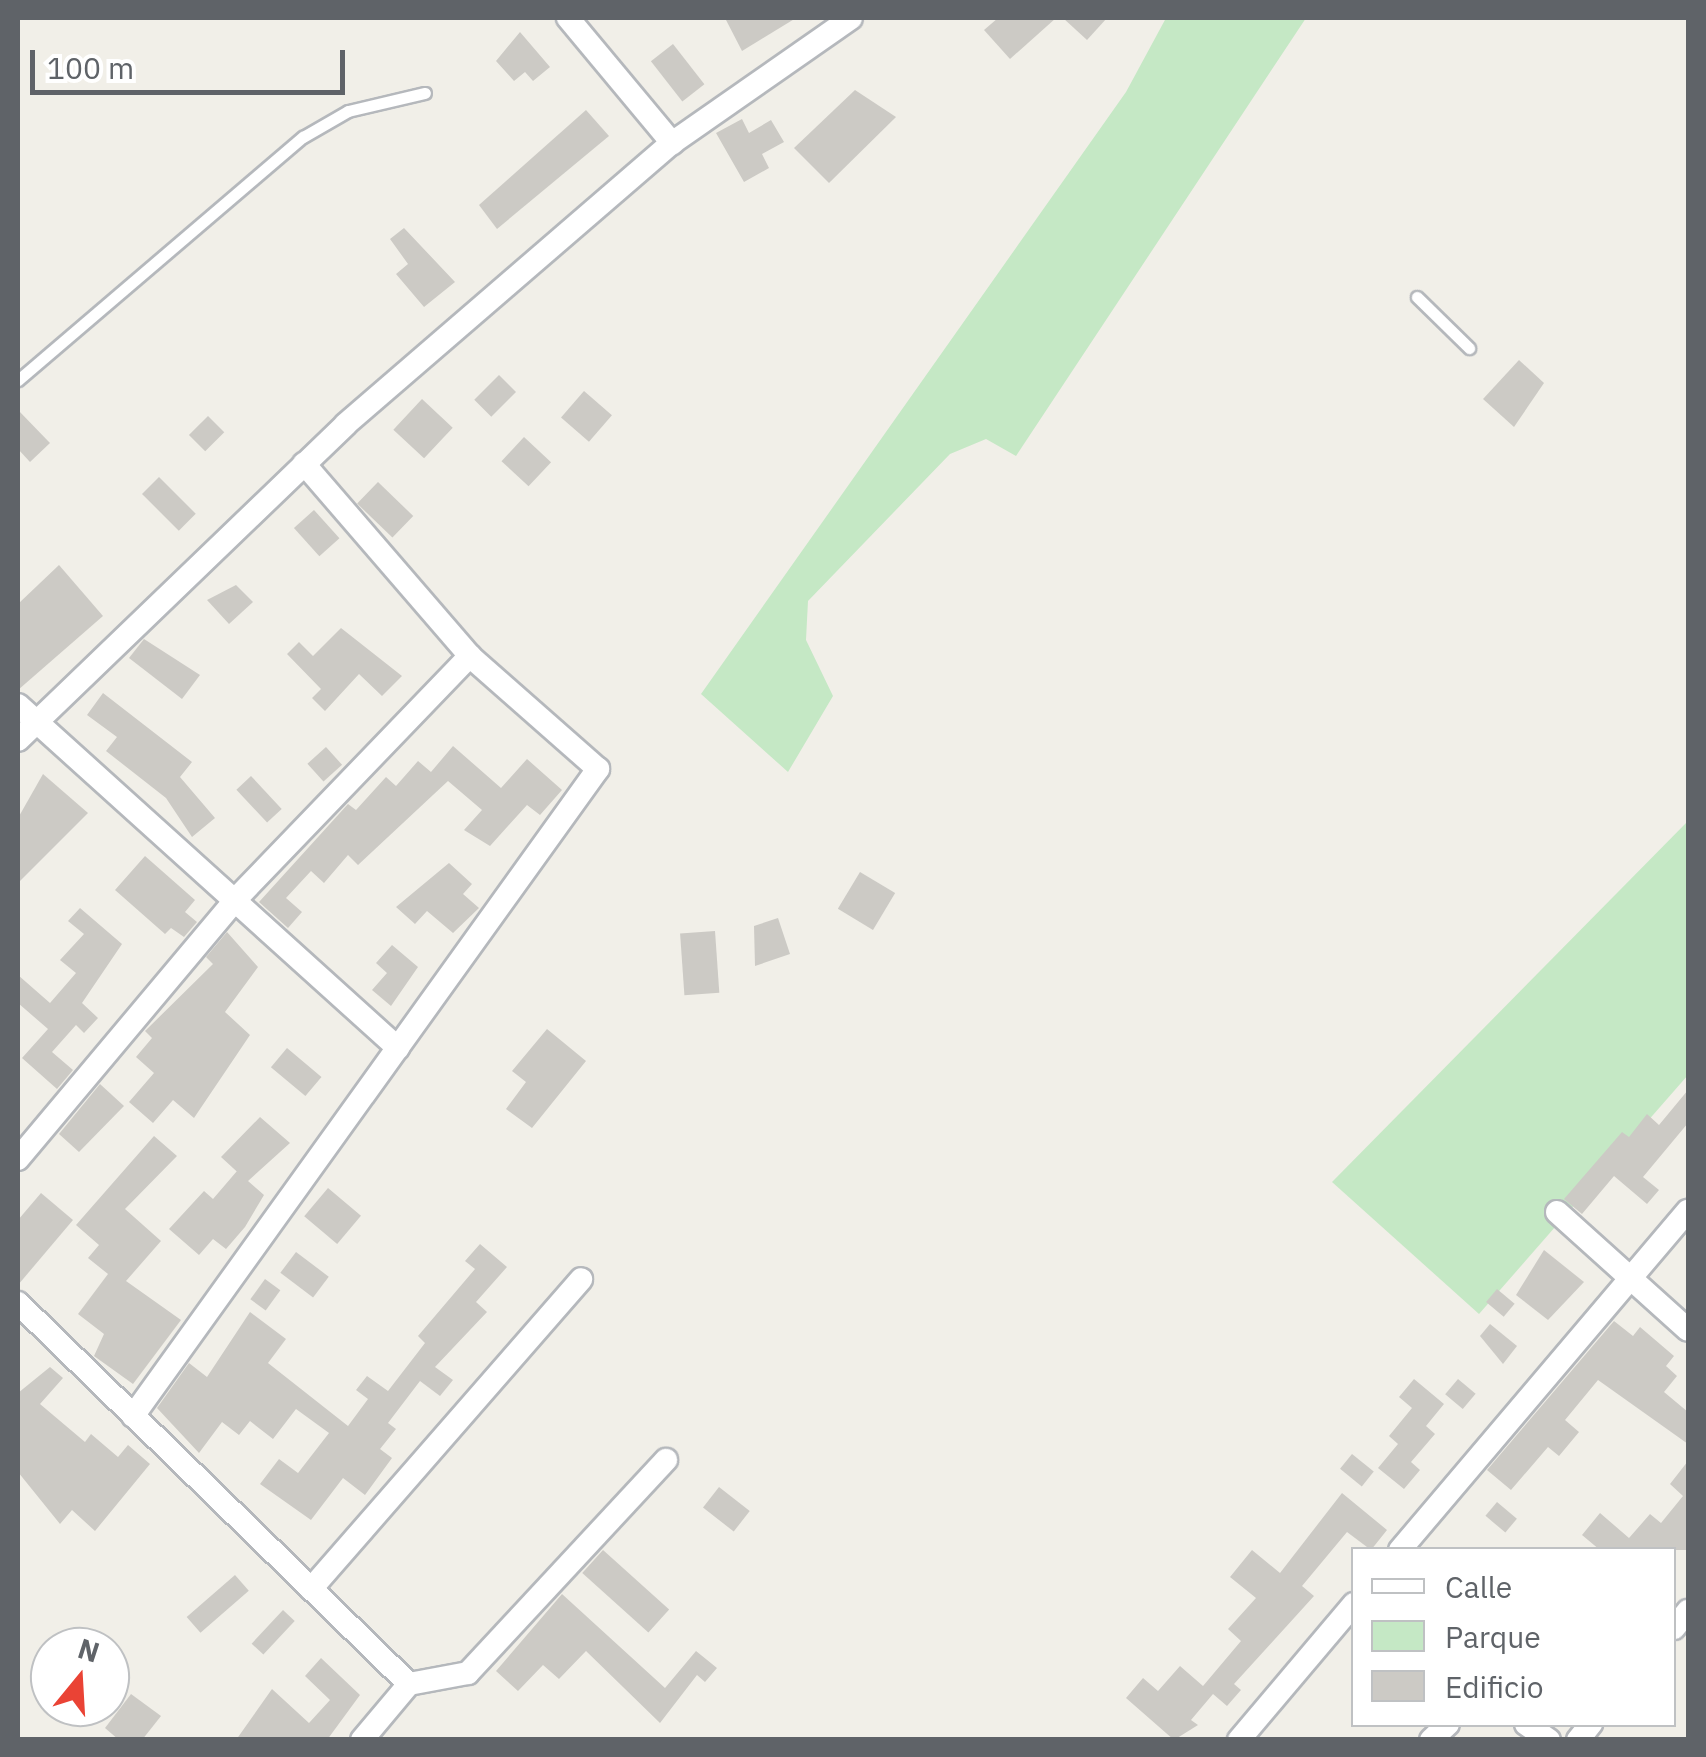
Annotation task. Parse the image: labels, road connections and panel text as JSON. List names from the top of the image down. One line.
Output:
{"legend":["Calle","Parque","Edificio"],"scale_bar":"100 m","north":"top"}
